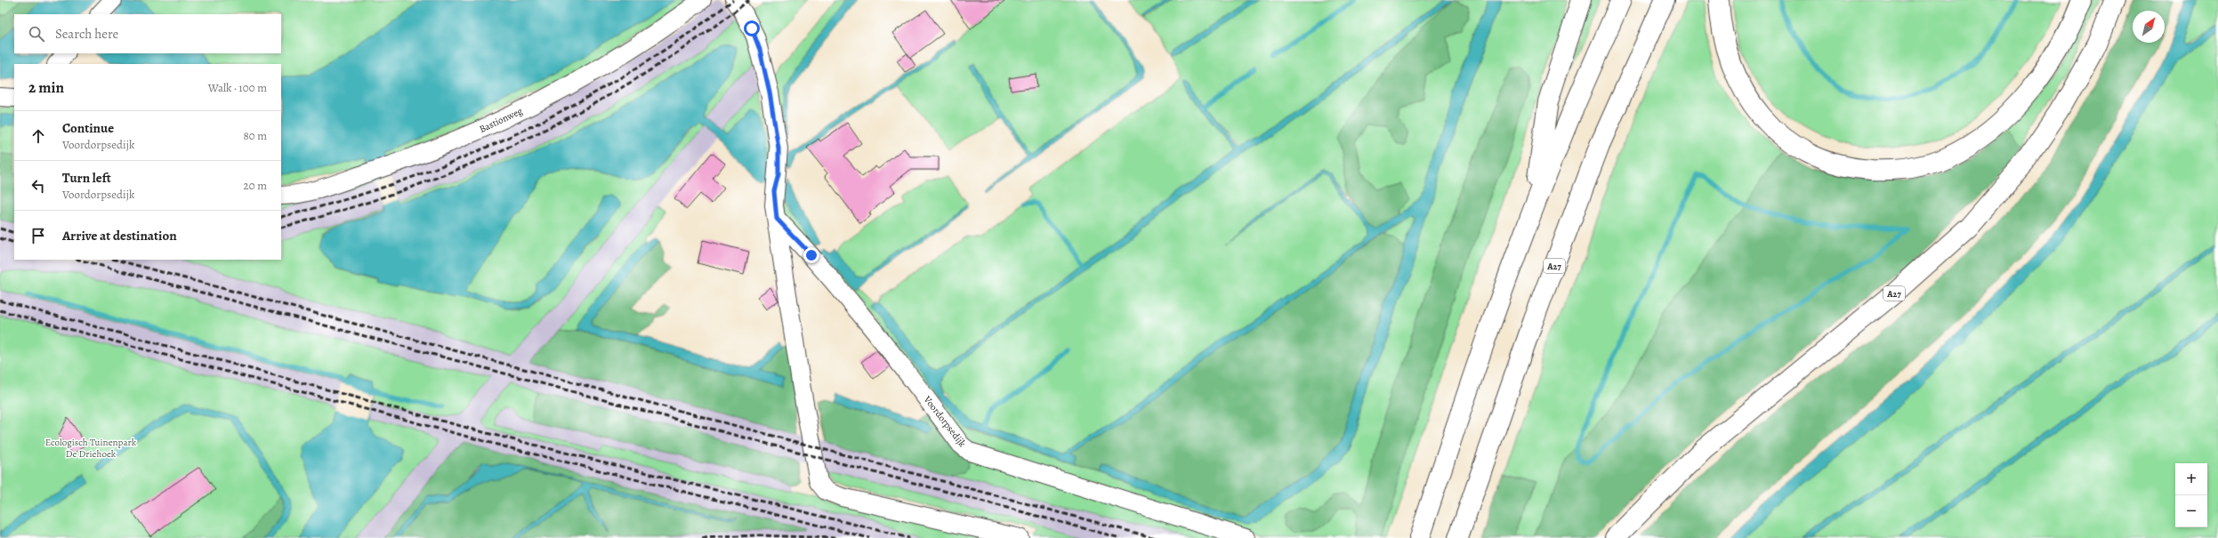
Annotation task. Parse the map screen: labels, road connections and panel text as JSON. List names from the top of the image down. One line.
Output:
{"streets":{"highway":["A27"],"street":["Bastionweg","Voordorpsedijk"]},"parks":["Ecologisch Tuinenpark De Driehoek"],"north":"top right","page":{"search":"Search here","heading":["2 min","Walk · 100 m"],"list":[["Continue","Voordorpsedijk","80 m"],["Turn left","Voordorpsedijk","20 m"],"Arrive at destination"],"map_buttons":["+","−"]}}
